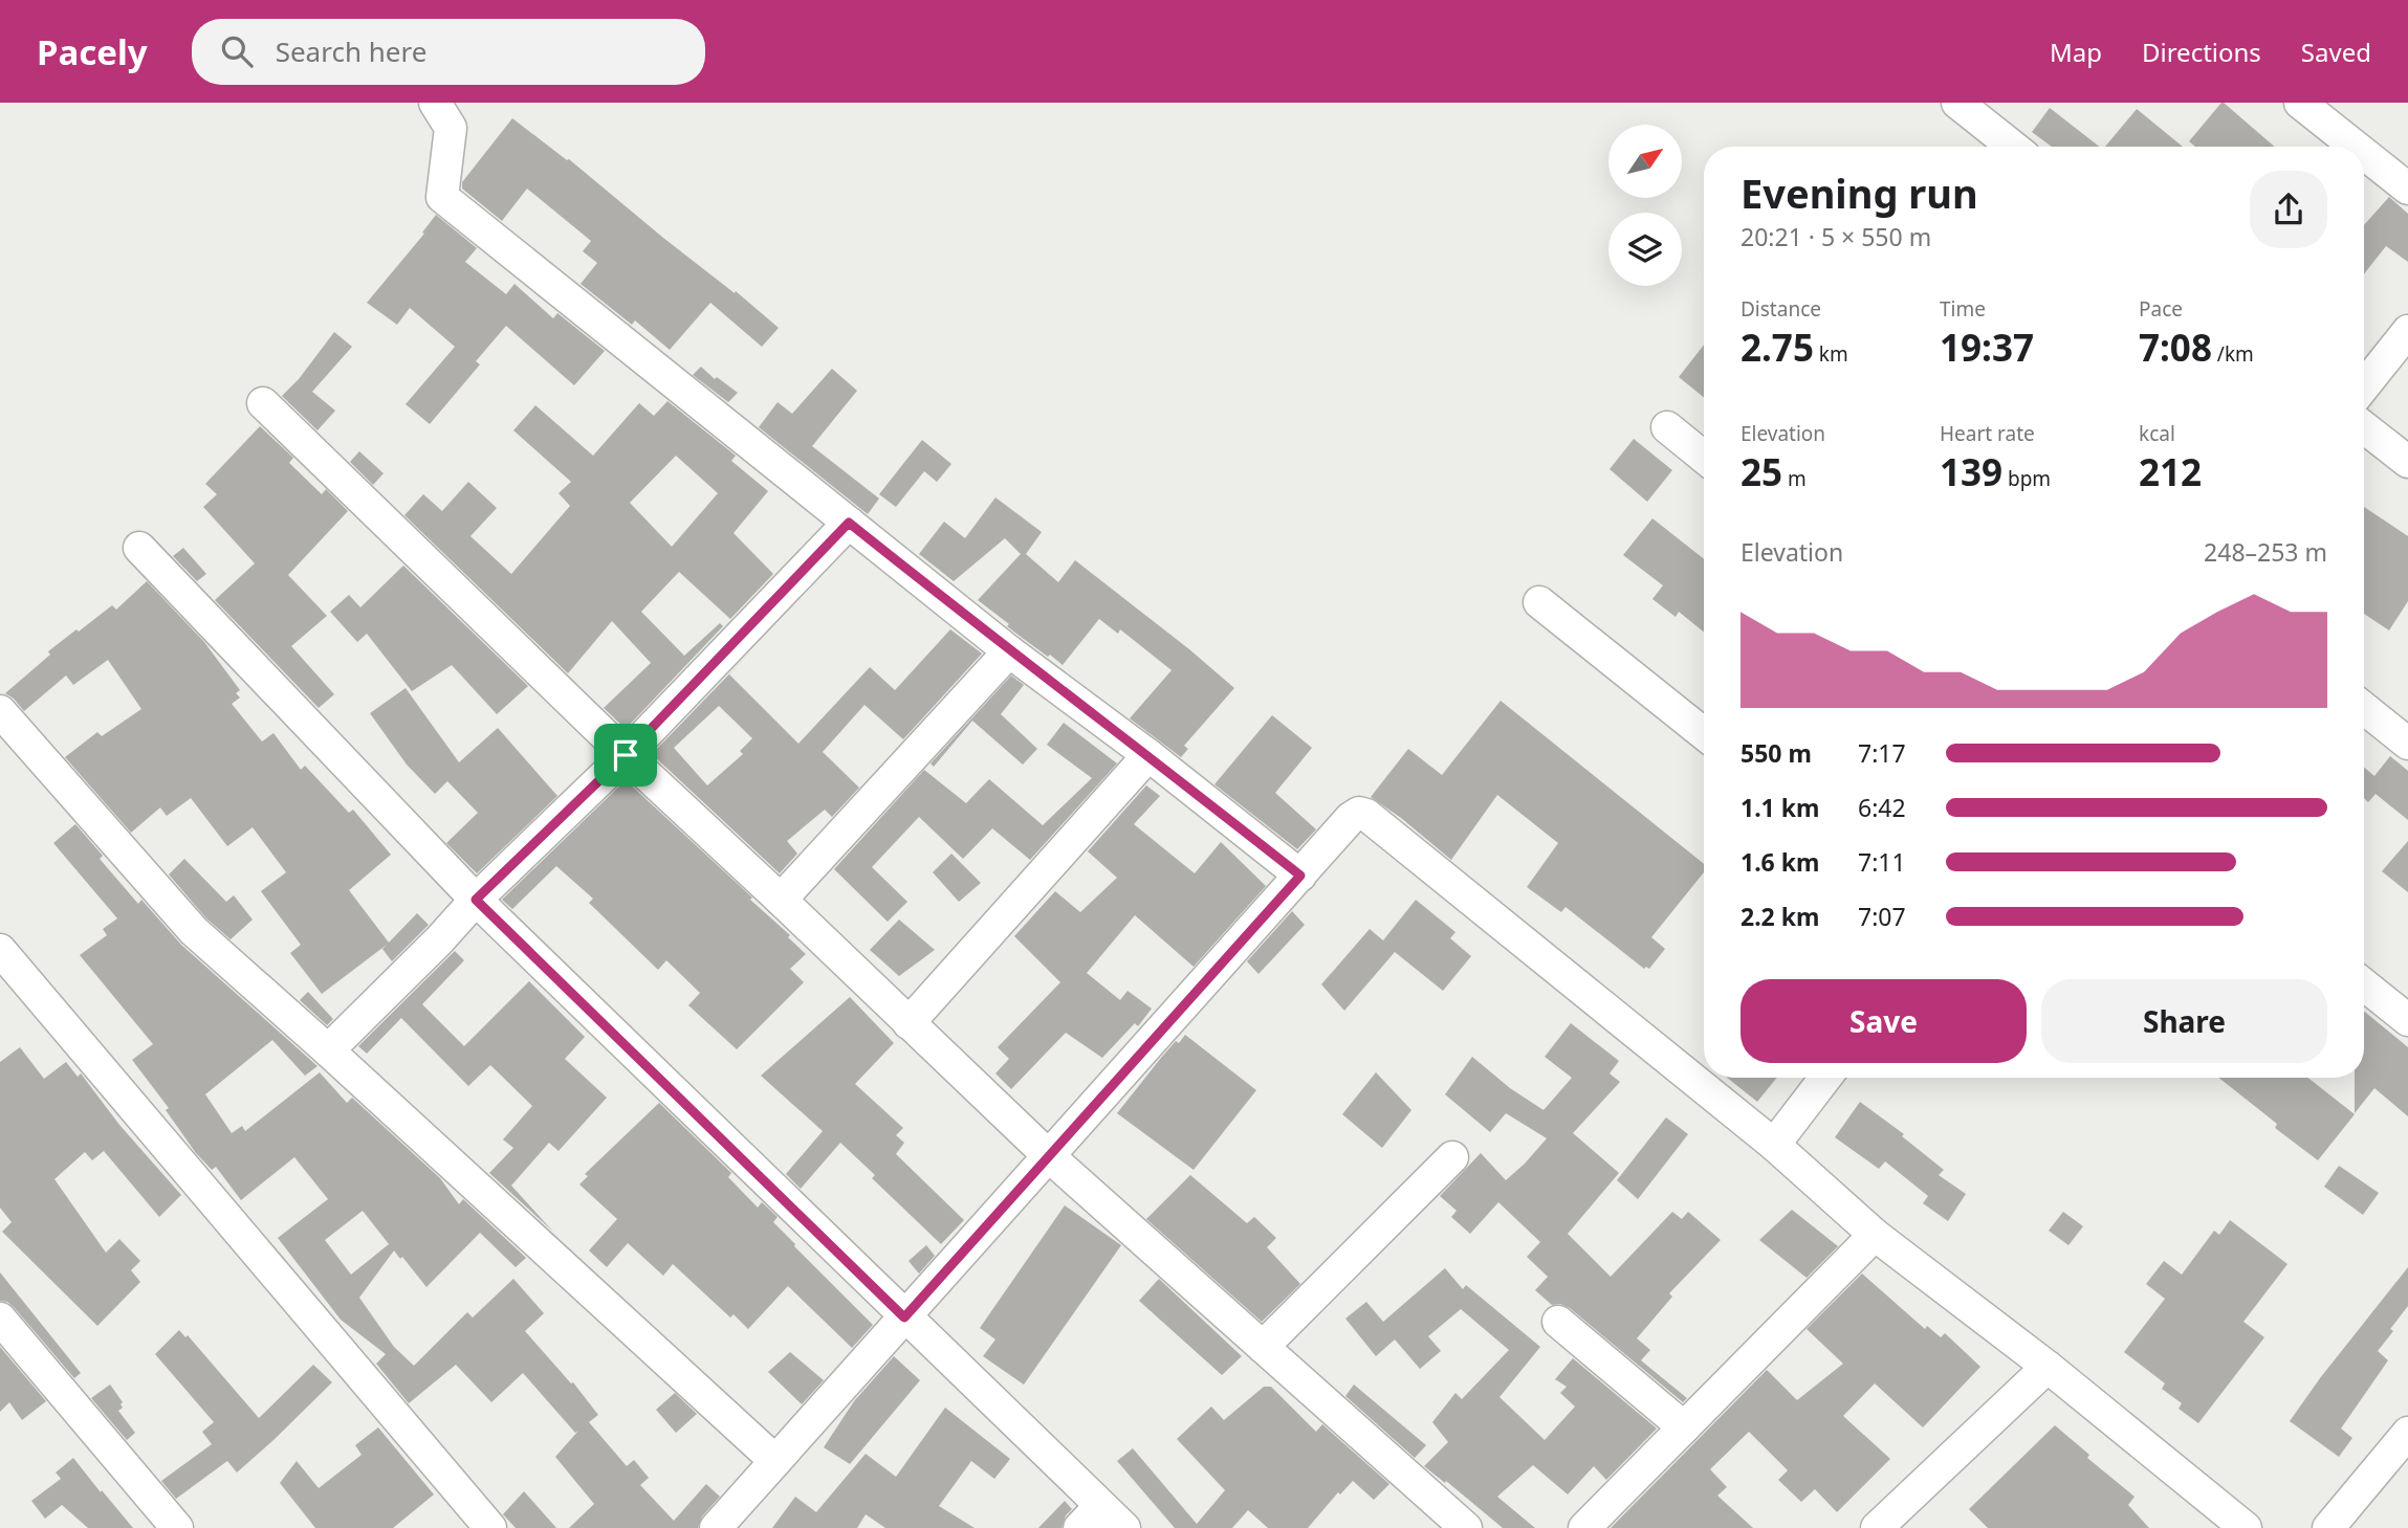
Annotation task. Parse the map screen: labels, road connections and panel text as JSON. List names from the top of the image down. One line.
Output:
{"north":"top right","page":{"header":"Pacely","search":"Search here","nav":["Map","Directions","Saved"],"heading":["Evening run","20:21 · 5 × 550 m"],"stats":[["Distance","2.75 km"],["Time","19:37"],["Pace","7:08 /km"],["Elevation","25 m"],["Heart rate","139 bpm"],["kcal","212"]],"chart":["Elevation","248–253 m"],"list":[{"name":"550 m","note":"7:17"},{"name":"1.1 km","note":"6:42"},{"name":"1.6 km","note":"7:11"},{"name":"2.2 km","note":"7:07"}],"buttons":["Save","Share"]}}
